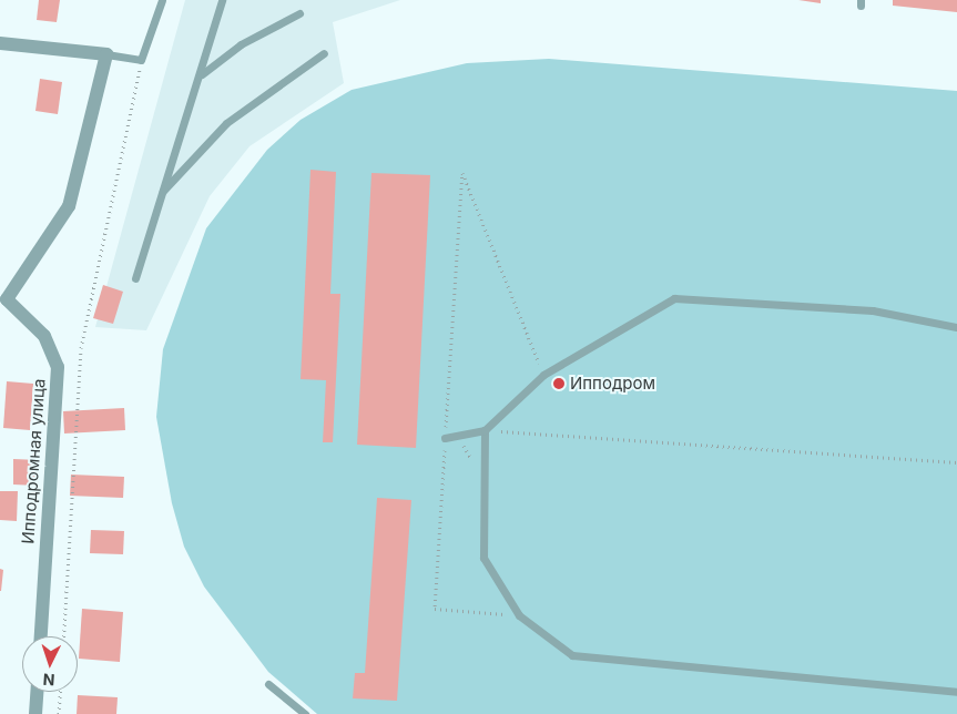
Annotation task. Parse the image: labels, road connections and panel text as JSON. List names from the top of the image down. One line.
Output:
{"streets":{"street":["Ипподромная улица"]},"places":["Ипподром"],"north":"bottom"}
